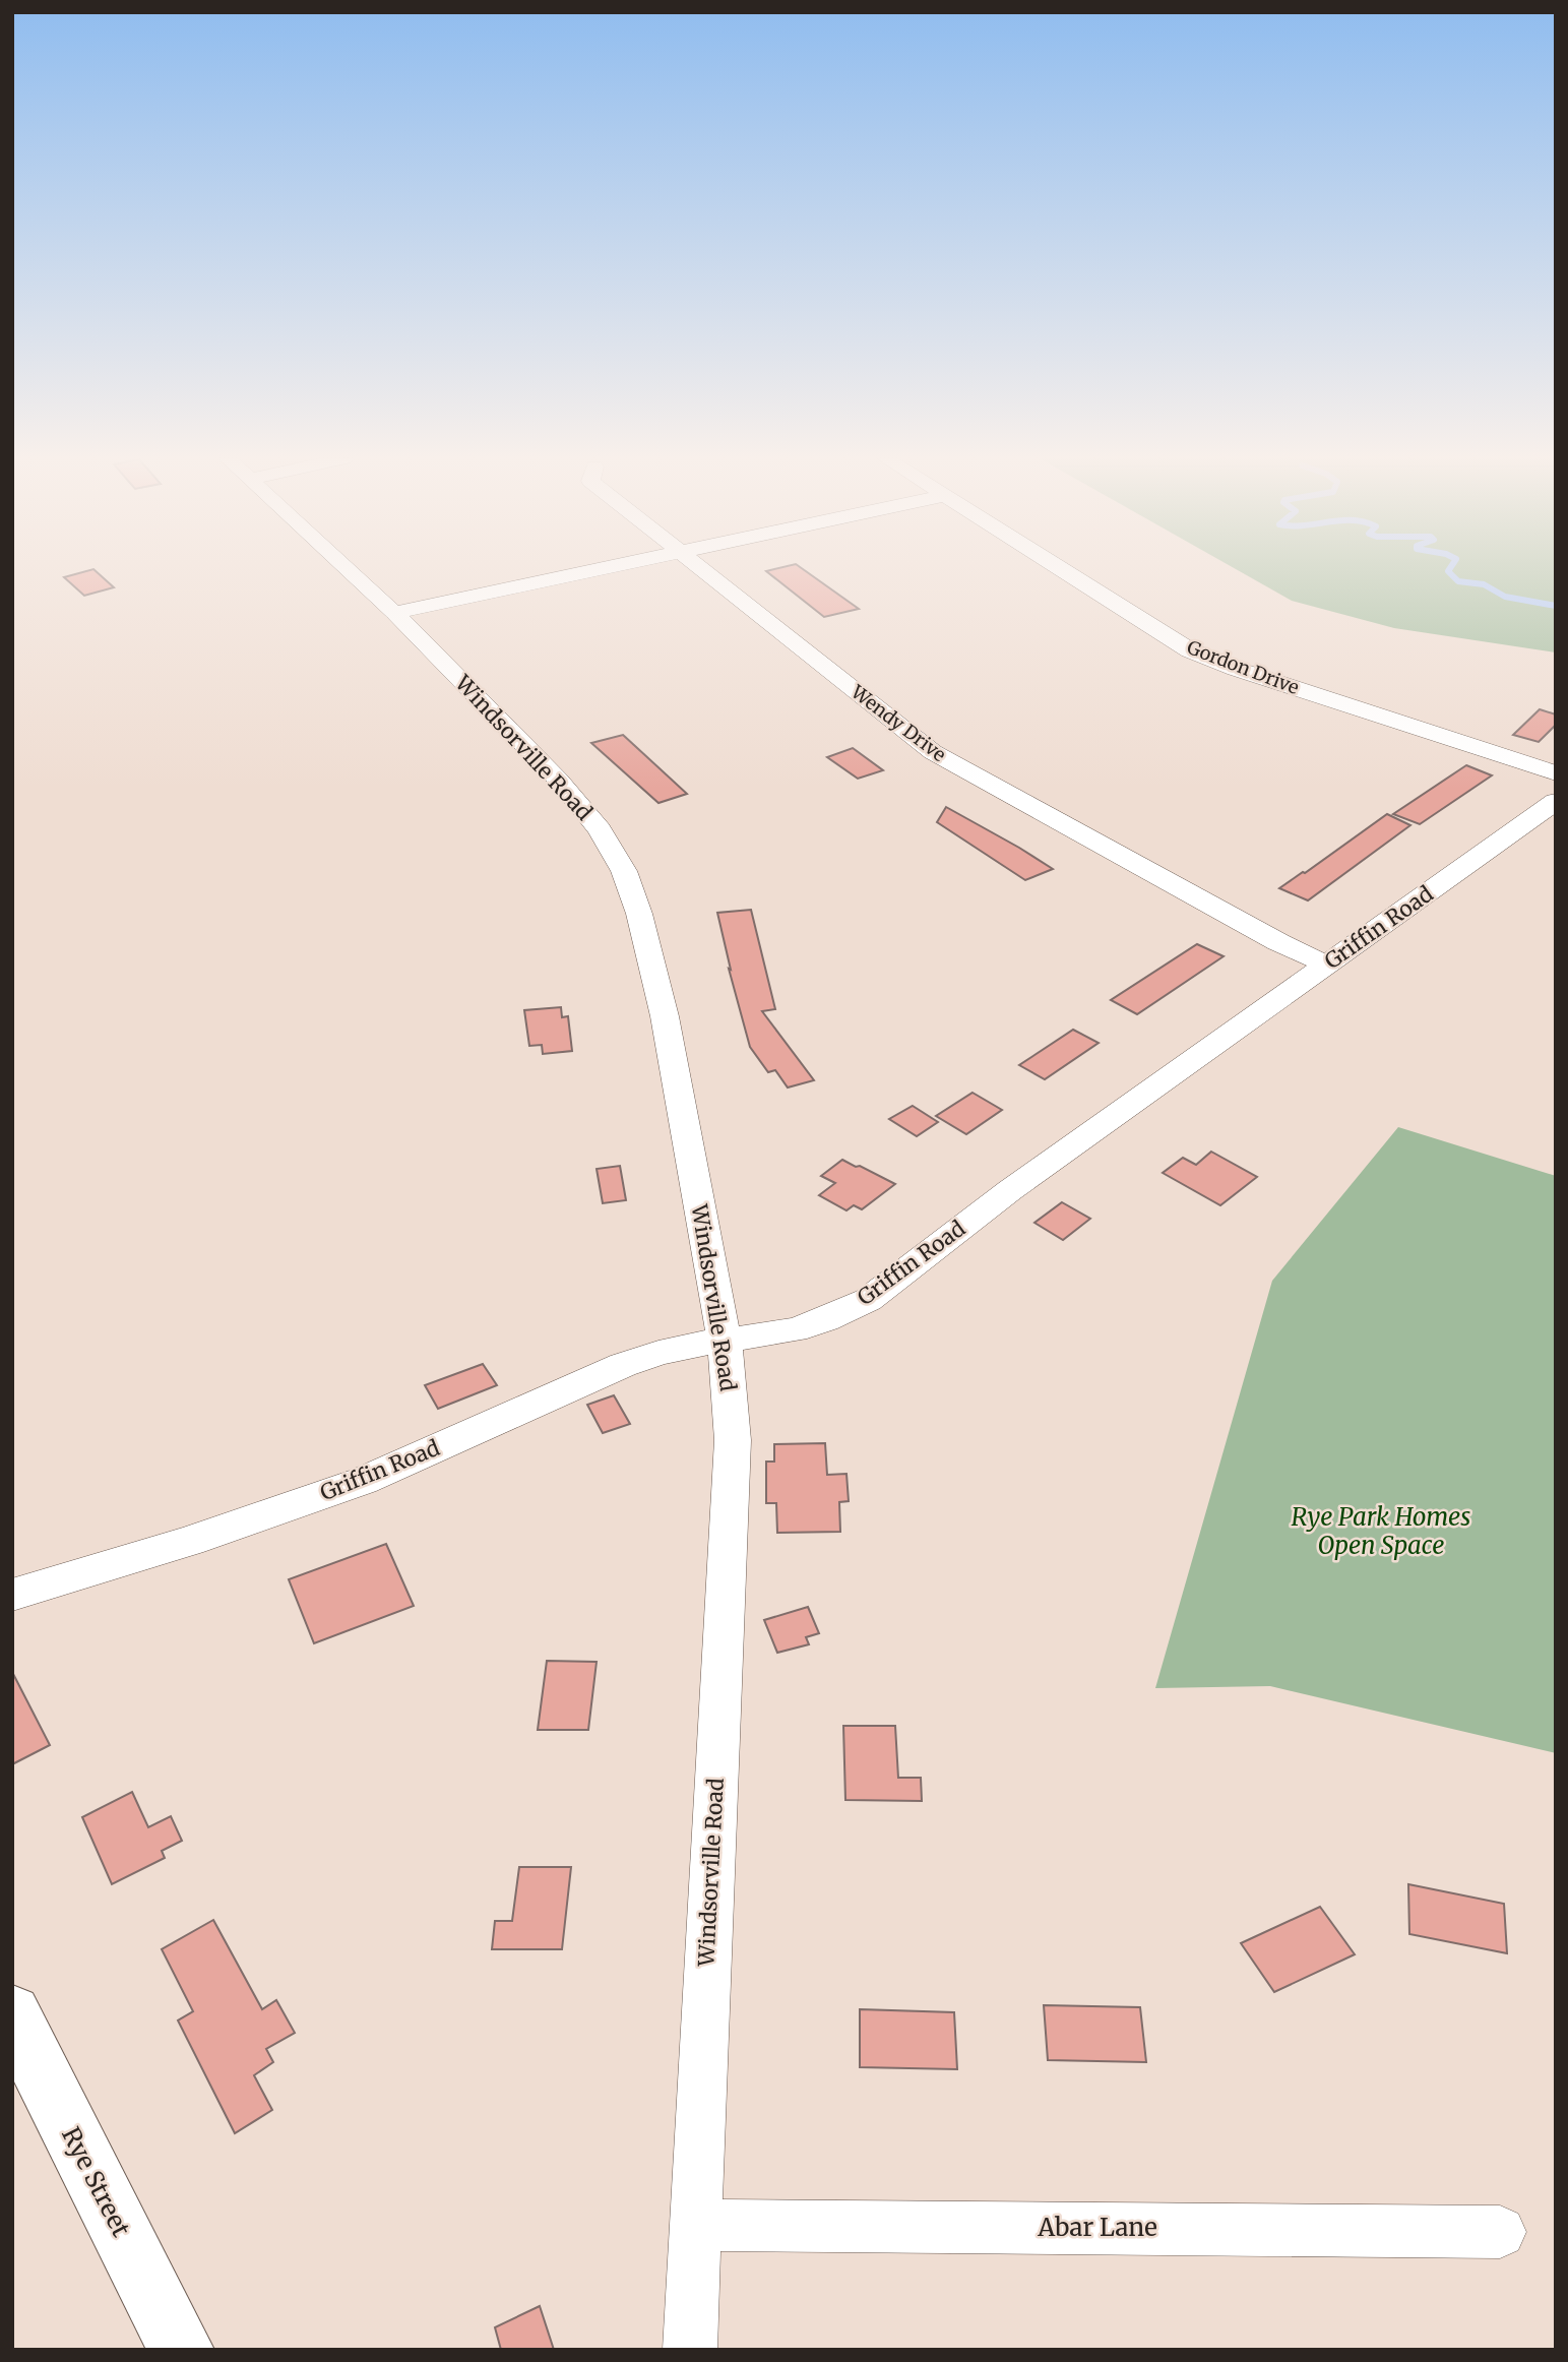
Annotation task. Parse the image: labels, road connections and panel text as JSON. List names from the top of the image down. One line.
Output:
{"streets":{"street":["Gordon Drive","Wendy Drive","Windsorville Road","Griffin Road","Rye Street","Abar Lane"]},"crossings":[["Wendy Drive","Griffin Road"],["Windsorville Road","Griffin Road"],["Windsorville Road","Abar Lane"]],"parks":["Rye Park Homes Open Space"]}
